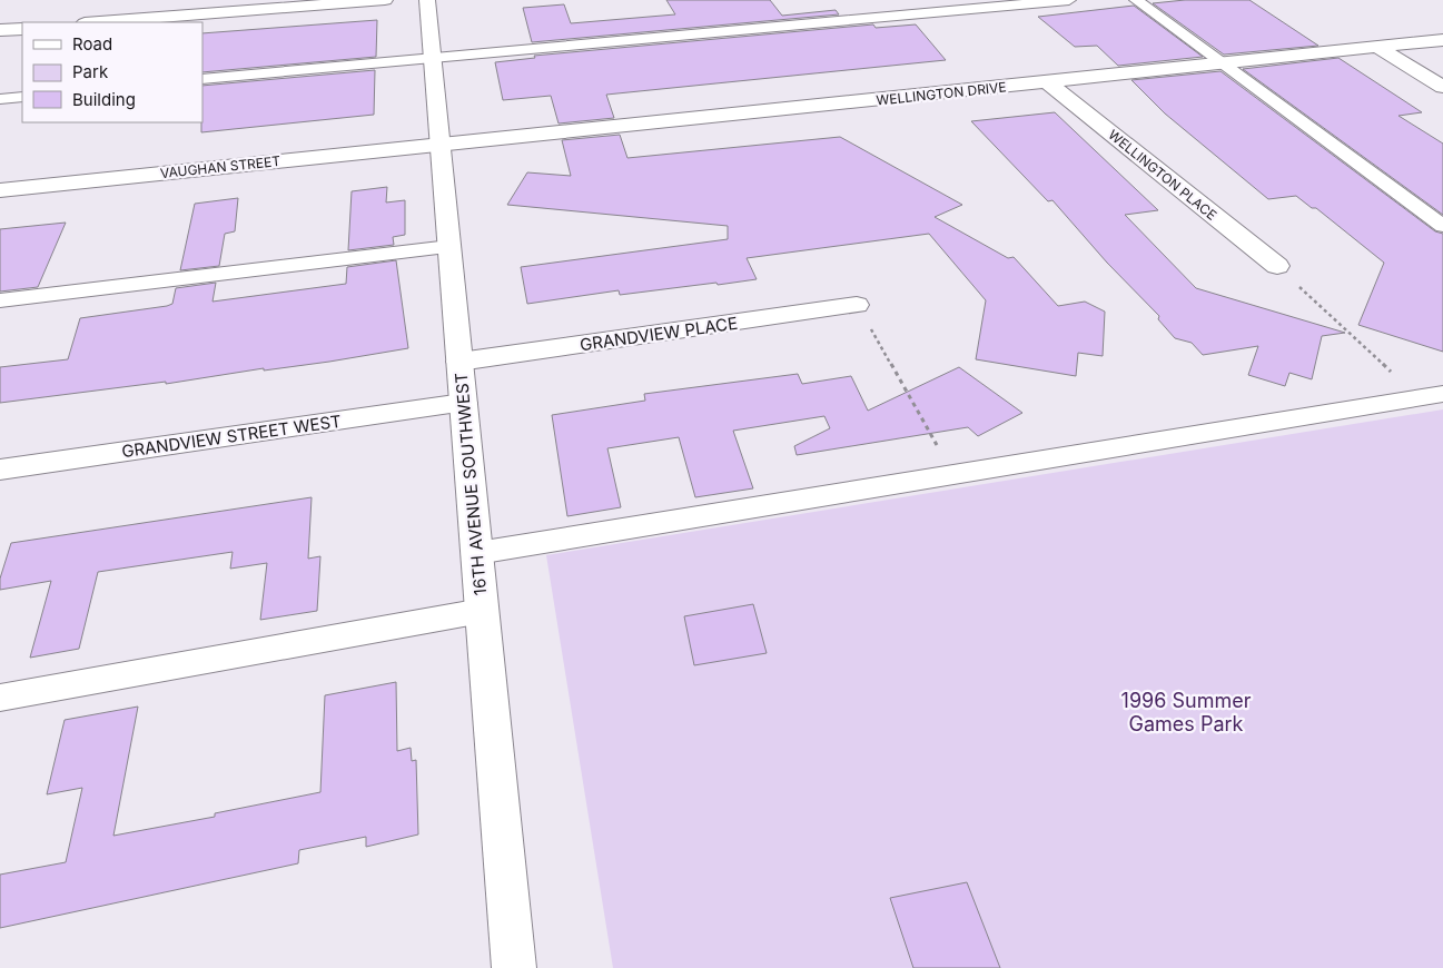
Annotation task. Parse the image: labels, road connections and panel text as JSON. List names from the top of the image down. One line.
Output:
{"streets":{"street":["WELLINGTON DRIVE","VAUGHAN STREET","WELLINGTON PLACE","GRANDVIEW PLACE","GRANDVIEW STREET WEST","16TH AVENUE SOUTHWEST"]},"crossings":[["WELLINGTON DRIVE","VAUGHAN STREET"],["WELLINGTON DRIVE","WELLINGTON PLACE"],["WELLINGTON DRIVE","16TH AVENUE SOUTHWEST"],["VAUGHAN STREET","16TH AVENUE SOUTHWEST"],["GRANDVIEW PLACE","16TH AVENUE SOUTHWEST"],["GRANDVIEW STREET WEST","16TH AVENUE SOUTHWEST"]],"parks":["1996 Summer Games Park"],"legend":["Road","Park","Building"]}
